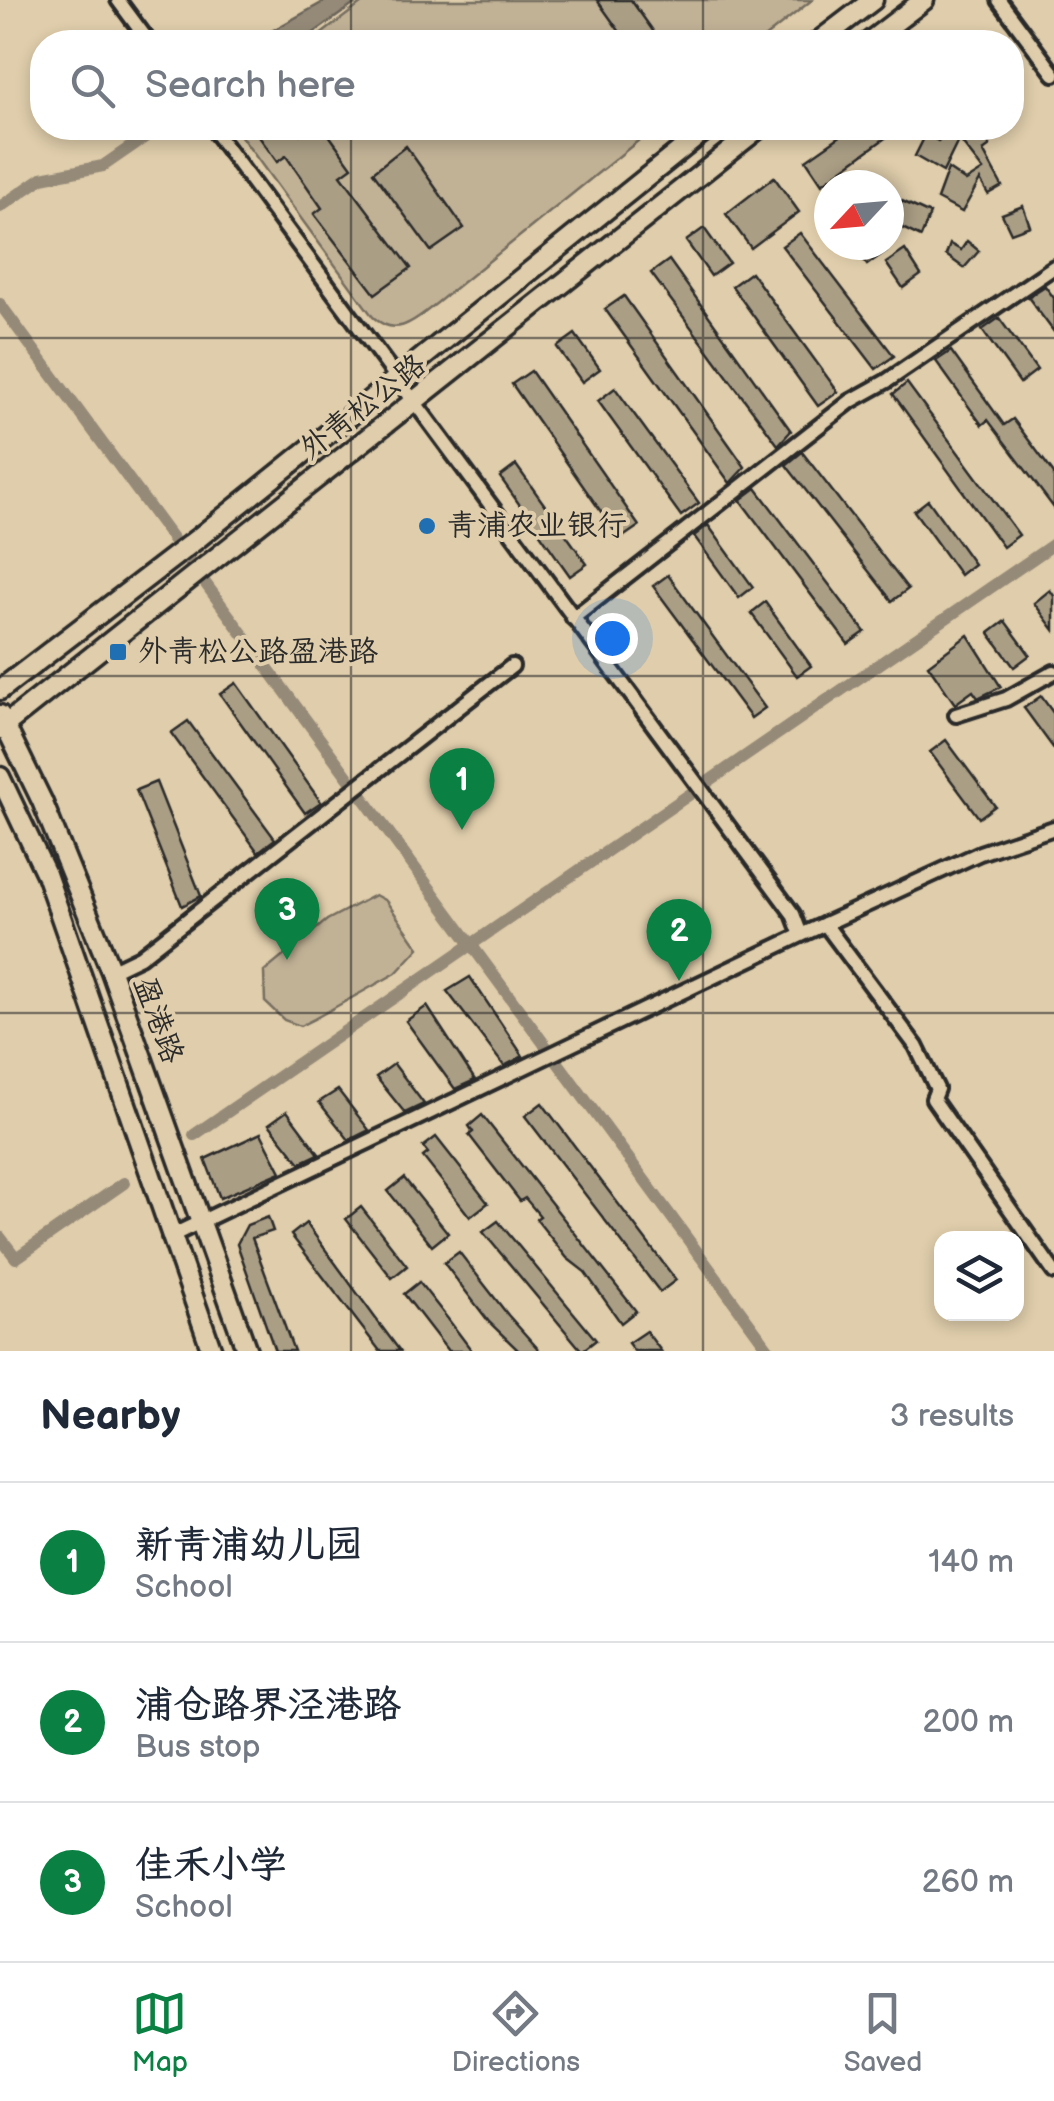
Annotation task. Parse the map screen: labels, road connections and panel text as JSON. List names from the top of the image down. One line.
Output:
{"streets":{"main road":["外青松公路","盈港路"]},"crossings":[["外青松公路","盈港路"]],"places":{"other":["青浦农业银行"],"transit":["外青松公路盈港路"]},"north":"bottom left","page":{"search":"Search here","pins":["1","3","2"],"heading":["Nearby","3 results"],"list":[{"mark":"1","name":"新青浦幼儿园","note":"School","value":"140 m"},{"mark":"2","name":"浦仓路界泾港路","note":"Bus stop","value":"200 m"},{"mark":"3","name":"佳禾小学","note":"School","value":"260 m"}],"nav":["Map","Directions","Saved"]}}
